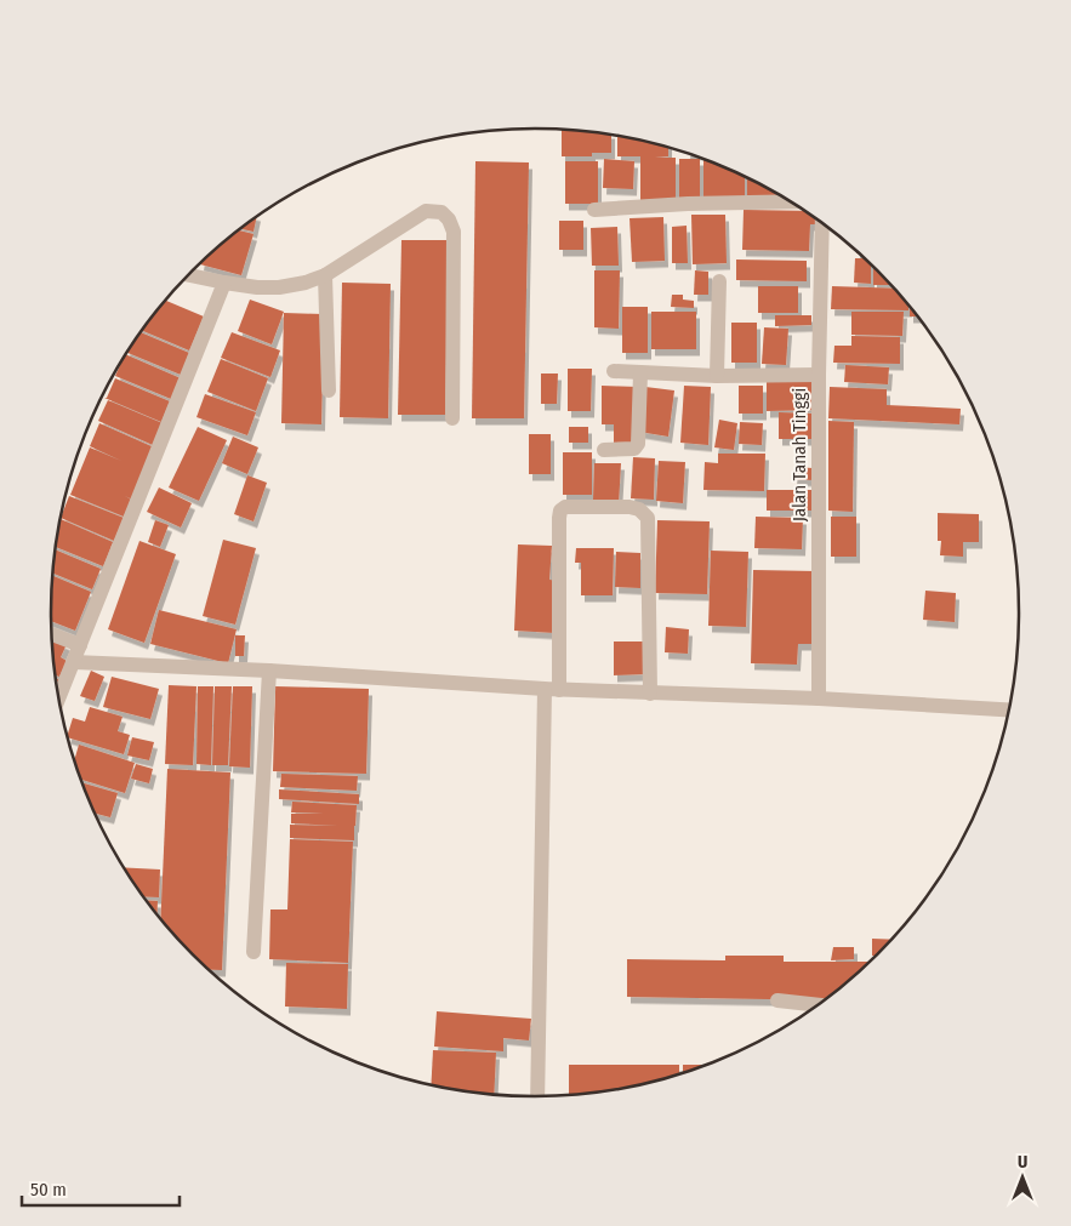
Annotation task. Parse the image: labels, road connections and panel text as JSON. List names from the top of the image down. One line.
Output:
{"streets":{"street":["Jalan Tanah Tinggi"]},"scale_bar":"50 m","north":"top"}
